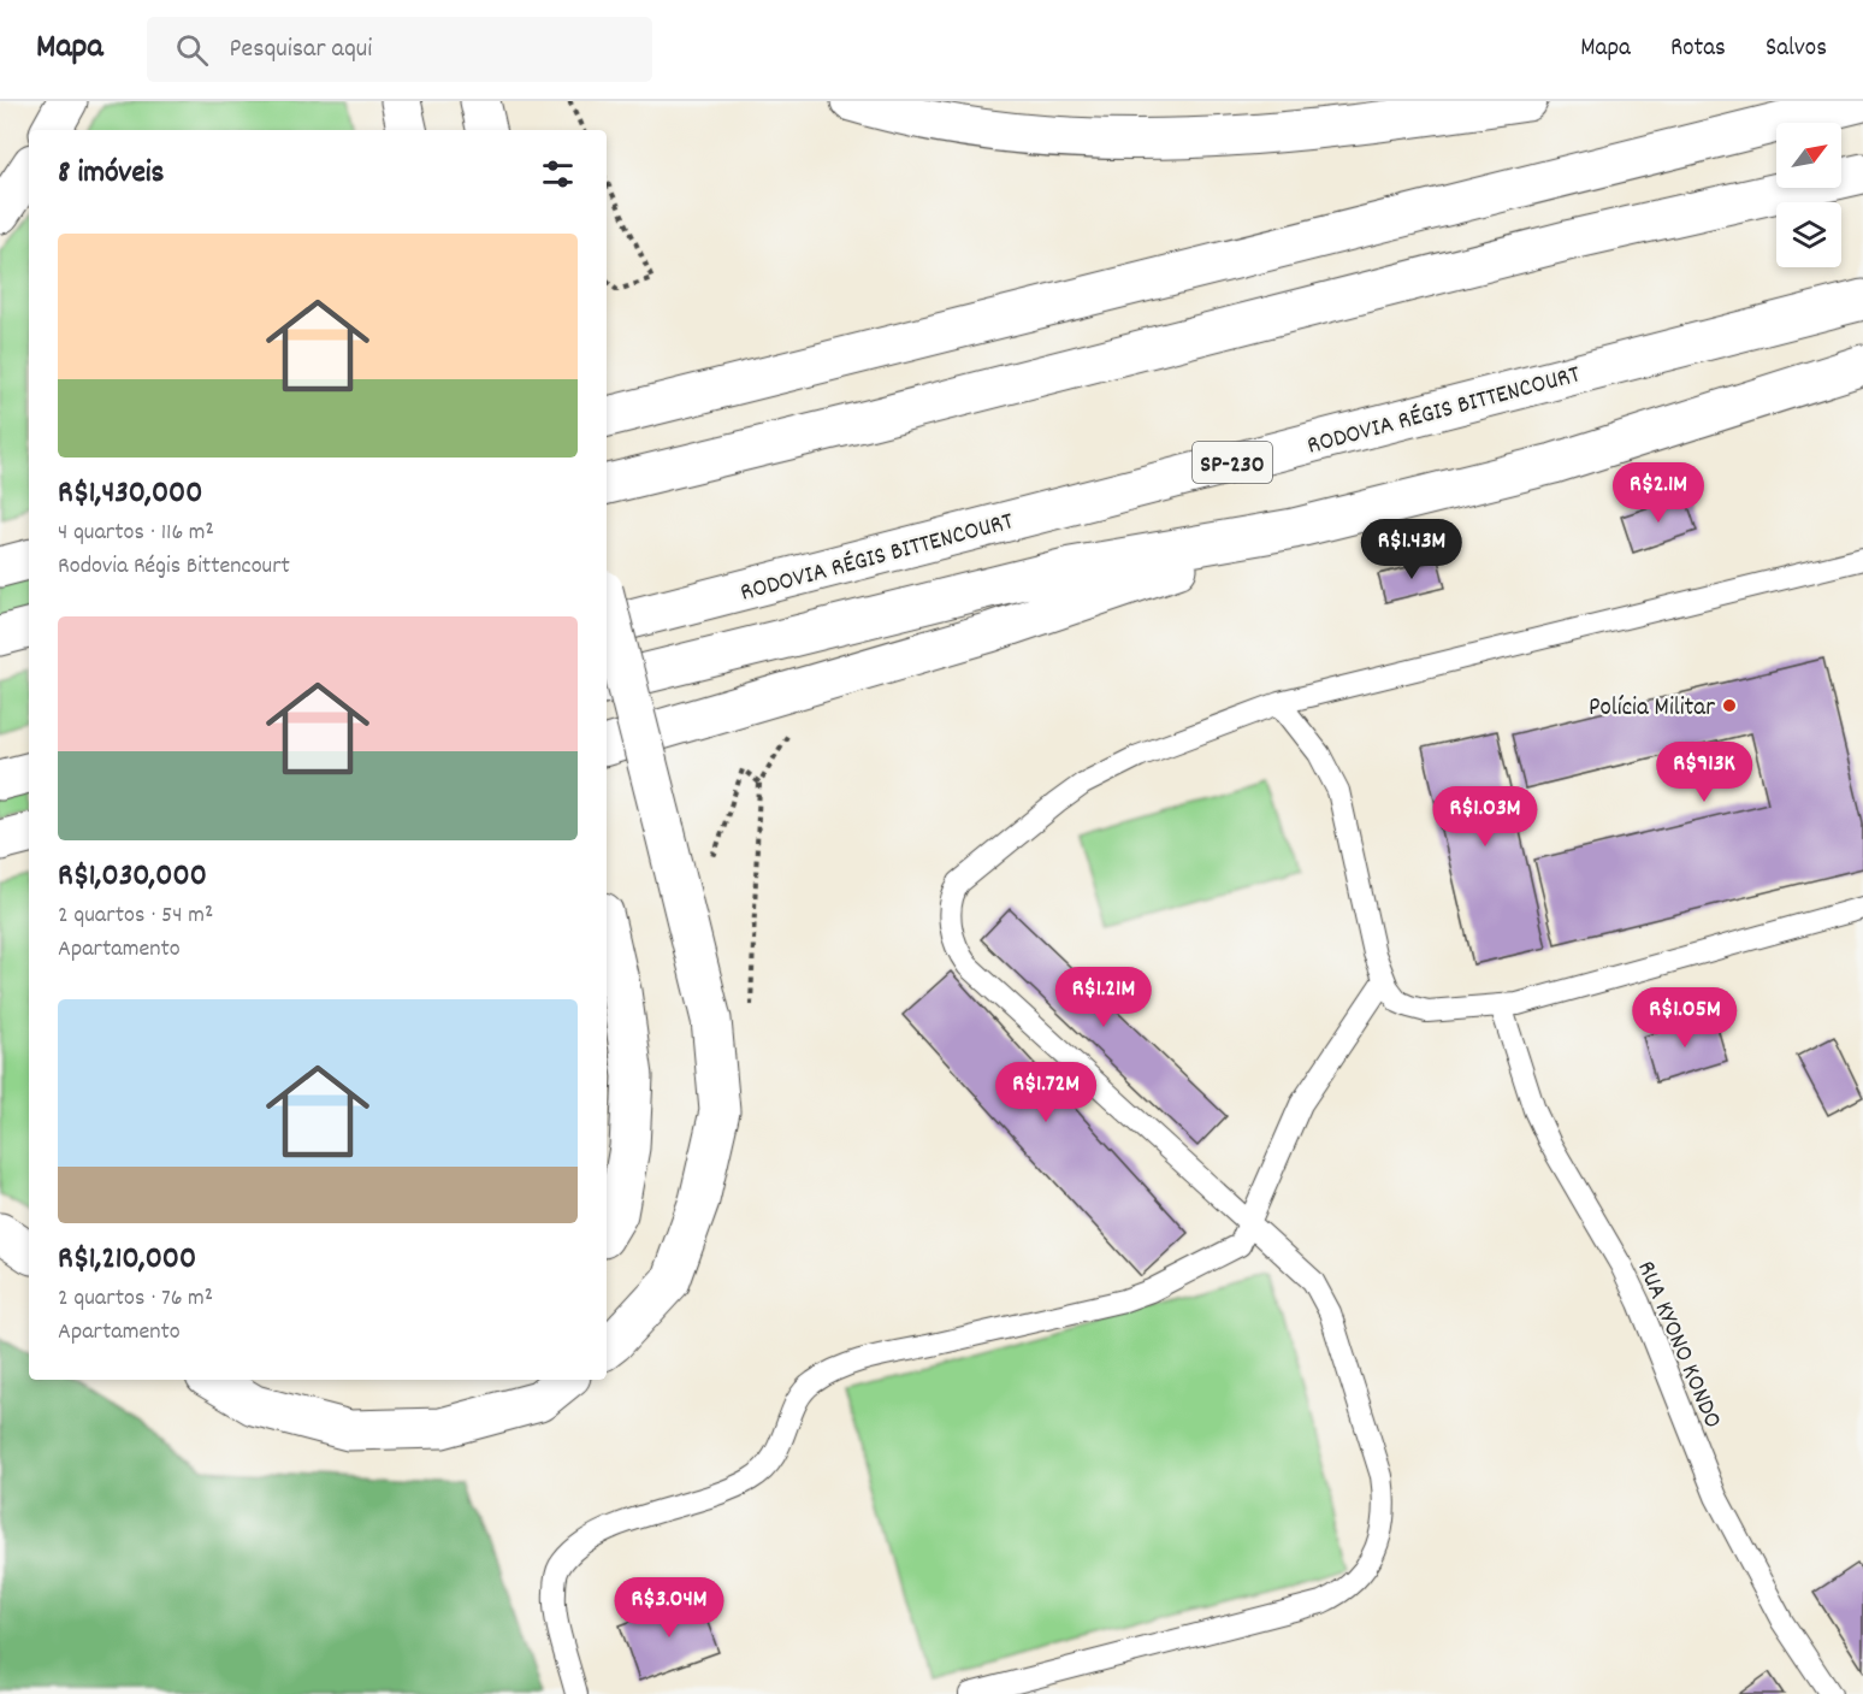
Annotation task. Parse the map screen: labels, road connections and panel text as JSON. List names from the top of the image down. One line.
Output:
{"streets":{"main road":["RODOVIA RÉGIS BITTENCOURT","SP-230"],"lane":["RUA KYONO KONDO"]},"places":["Polícia Militar"],"north":"top right","page":{"header":"Mapa","search":"Pesquisar aqui","nav":["Mapa","Rotas","Salvos"],"heading":"8 imóveis","list":[{"name":"R$1,430,000","note":"4 quartos · 116 m² · Rodovia Régis Bittencourt"},{"name":"R$1,030,000","note":"2 quartos · 54 m² · Apartamento"},{"name":"R$1,210,000","note":"2 quartos · 76 m² · Apartamento"}],"price":["R$2.1M","R$1.43M","R$913K","R$1.03M","R$1.21M","R$1.05M","R$1.72M","R$3.04M"]}}
